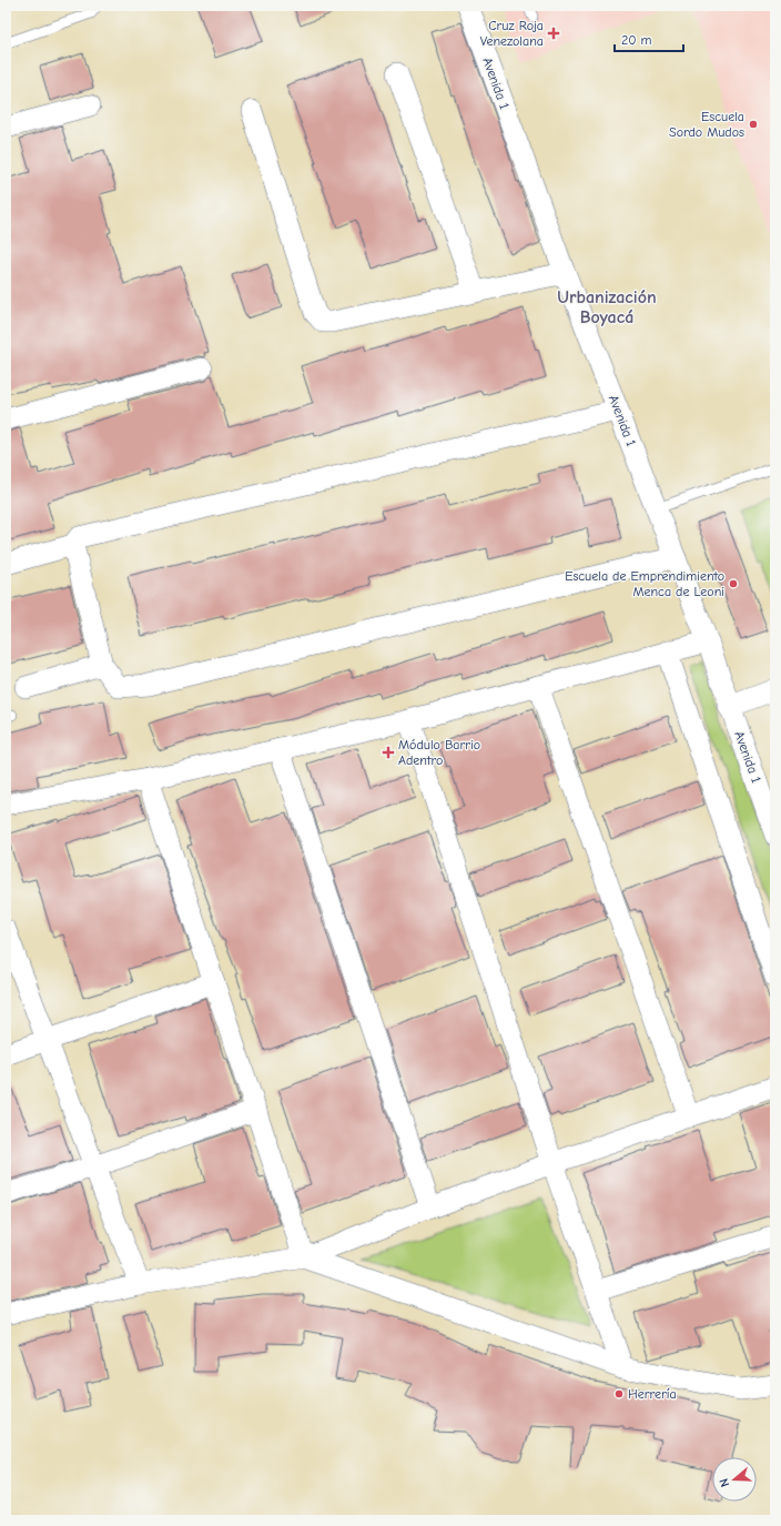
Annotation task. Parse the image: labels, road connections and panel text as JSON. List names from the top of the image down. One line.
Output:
{"streets":{"street":["Avenida 1"]},"districts":["Urbanización Boyacá"],"places":{"health":["Cruz Roja Venezolana","Módulo Barrio Adentro"],"other":["Escuela Sordo Mudos","Escuela de Emprendimiento Menca de Leoni","Herrería"]},"scale_bar":"20 m","north":"left"}
